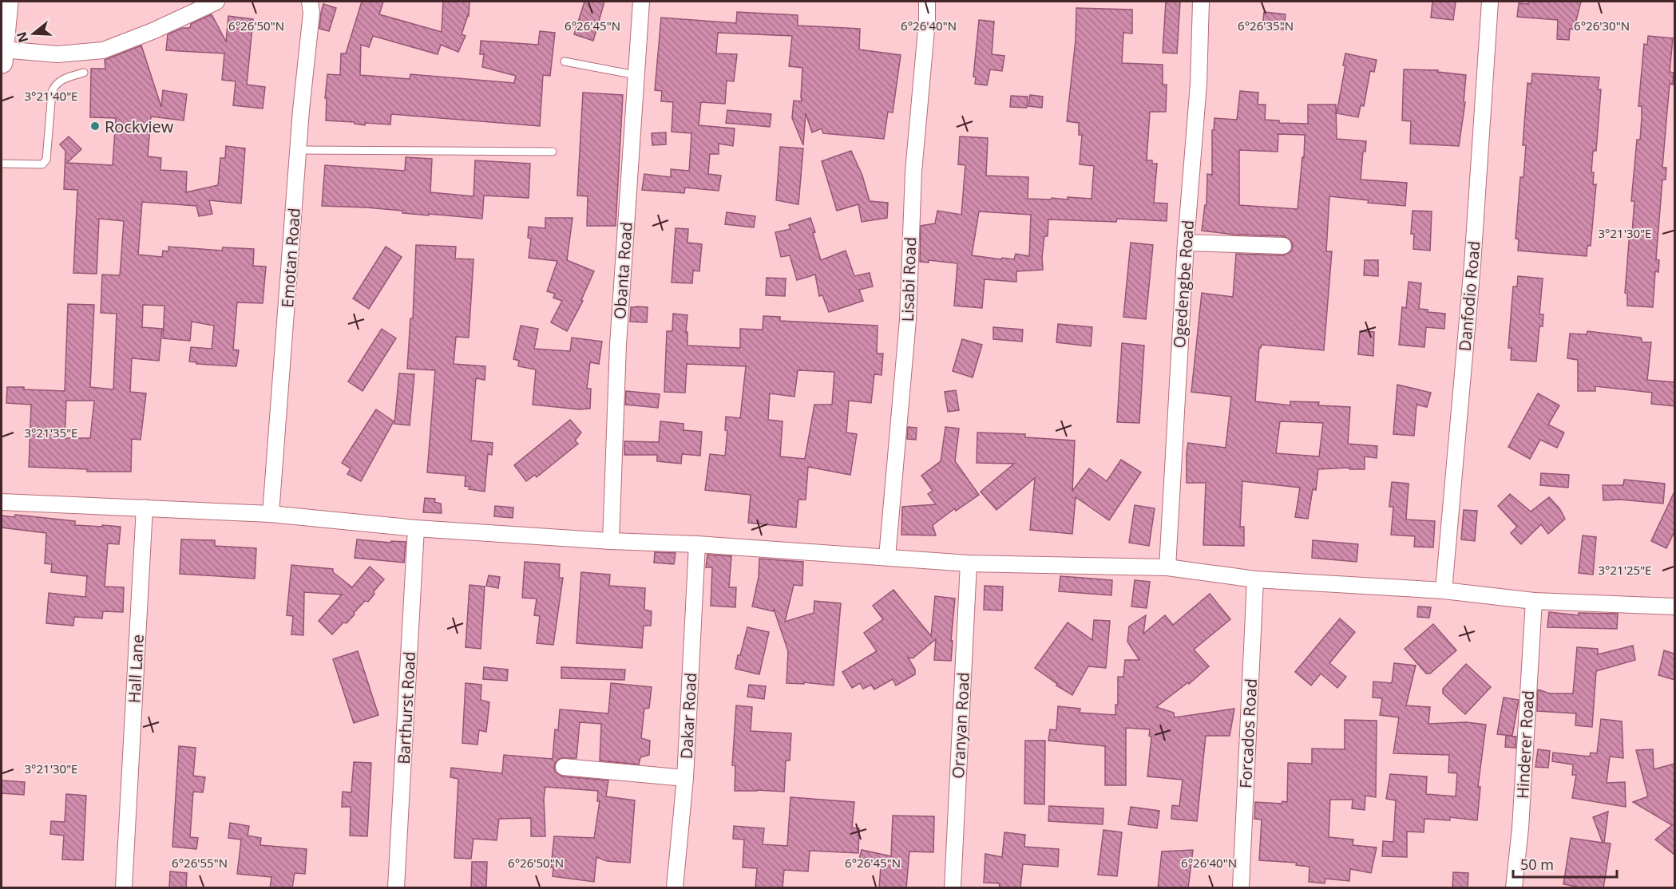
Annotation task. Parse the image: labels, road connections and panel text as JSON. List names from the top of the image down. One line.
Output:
{"streets":{"street":["Emotan Road","Obanta Road","Lisabi Road","Ogedengbe Road","Danfodio Road","Hall Lane","Barthurst Road","Dakar Road","Oranyan Road","Forcados Road","Hinderer Road"]},"places":["Rockview"],"scale_bar":"50 m","north":"left","coordinates":["6°26'50\"N","6°26'45\"N","6°26'40\"N","6°26'35\"N","6°26'30\"N","3°21'40\"E","3°21'30\"E","3°21'35\"E","3°21'25\"E","6°26'55\"N"]}
